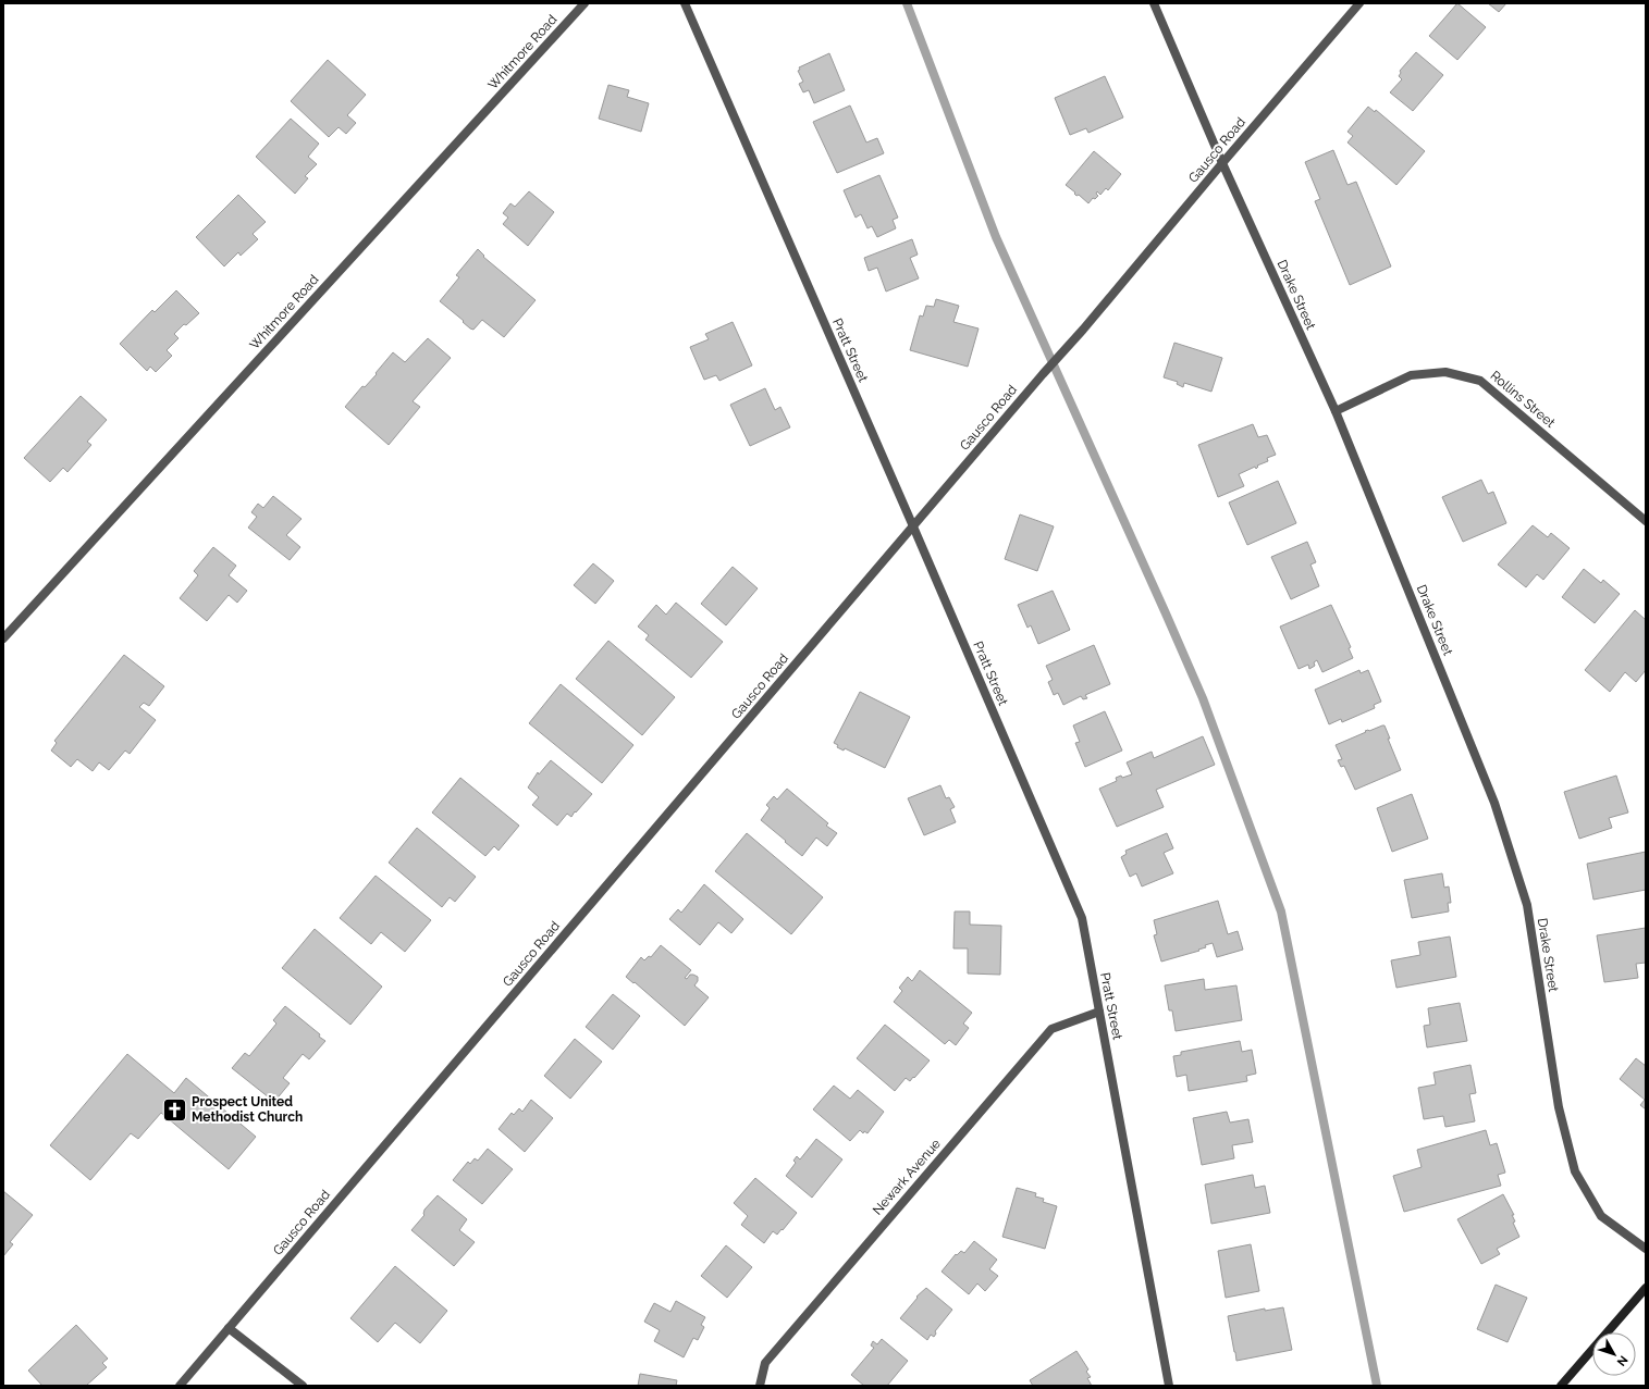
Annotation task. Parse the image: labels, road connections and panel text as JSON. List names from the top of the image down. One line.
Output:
{"streets":{"street":["Whitmore Road","Gausco Road","Drake Street","Pratt Street","Rollins Street","Newark Avenue"]},"crossings":[["Gausco Road","Drake Street"],["Gausco Road","Pratt Street"],["Drake Street","Rollins Street"],["Pratt Street","Newark Avenue"]],"places":{"church":["Prospect United Methodist Church"]},"north":"bottom right"}
